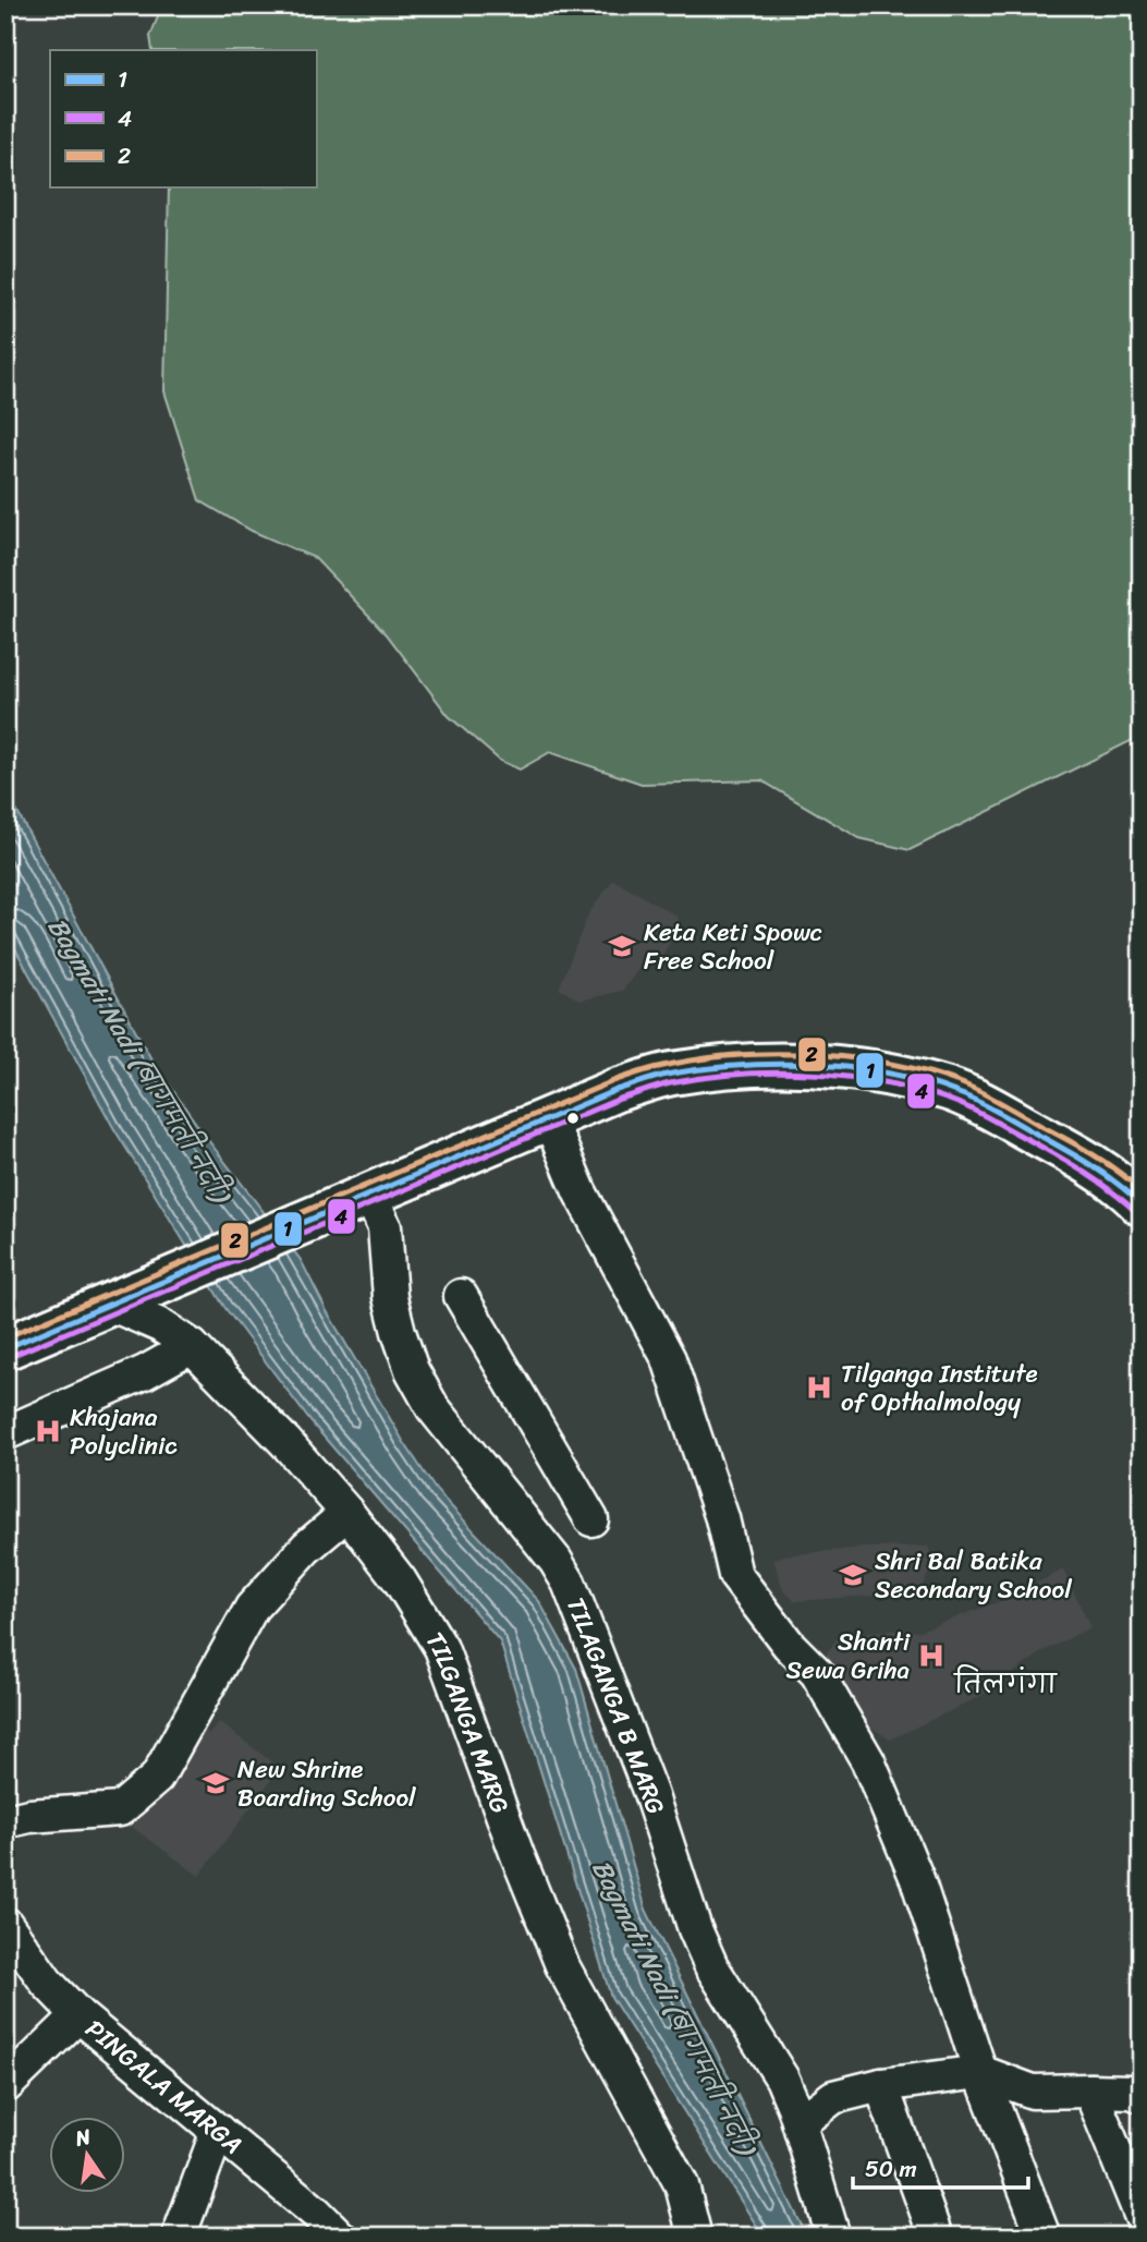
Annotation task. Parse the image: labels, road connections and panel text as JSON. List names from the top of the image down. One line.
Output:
{"streets":{"street":["TILAGANGA B MARG","TILGANGA MARG","PINGALA MARGA"]},"districts":["तिलगंगा"],"water":["Bagmati Nadi (बागमती नदी)"],"places":{"school or university":["Keta Keti Spowc Free School","Shri Bal Batika Secondary School","New Shrine Boarding School"],"hospital":["Tilganga Institute of Opthalmology","Khajana Polyclinic","Shanti Sewa Griha"]},"lines":["transit line 2","transit line 1","transit line 4"],"legend":["1","4","2"],"scale_bar":"50 m","north":"top"}
